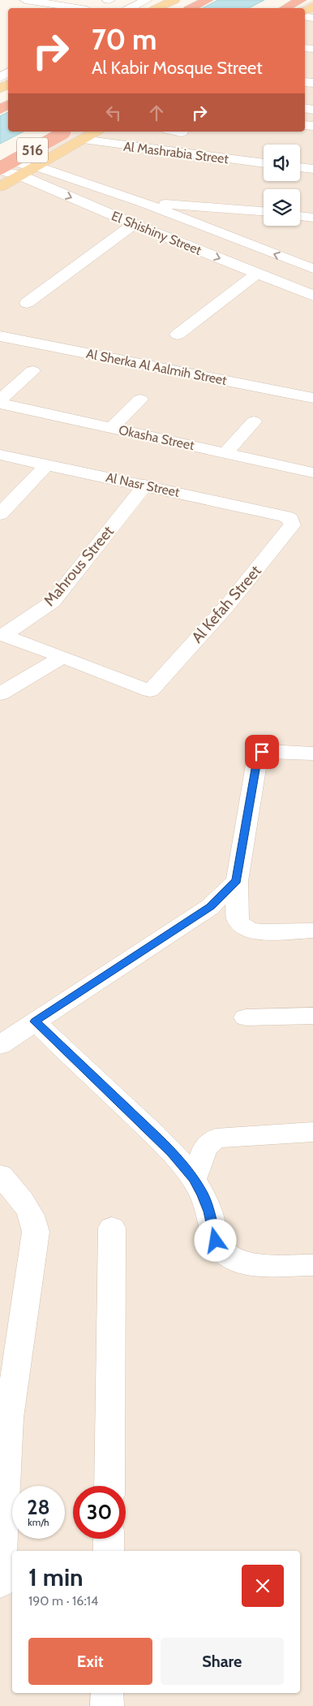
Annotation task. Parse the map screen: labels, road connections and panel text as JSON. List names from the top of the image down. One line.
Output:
{"streets":{"highway":["516"],"street":["Al Mashrabia Street","El Shishiny Street","Al Sherka Al Aalmih Street","Okasha Street","Al Nasr Street","Mahrous Street","Al Kefah Street"]},"crossings":[["516","El Shishiny Street"],["Al Nasr Street","Mahrous Street"],["Al Nasr Street","Al Kefah Street"]],"page":{"turn":["70 m","Al Kabir Mosque Street"],"speed":"28 km/h","limit":"30","heading":["1 min","190 m · 16:14"],"buttons":["Exit","Share"]}}
